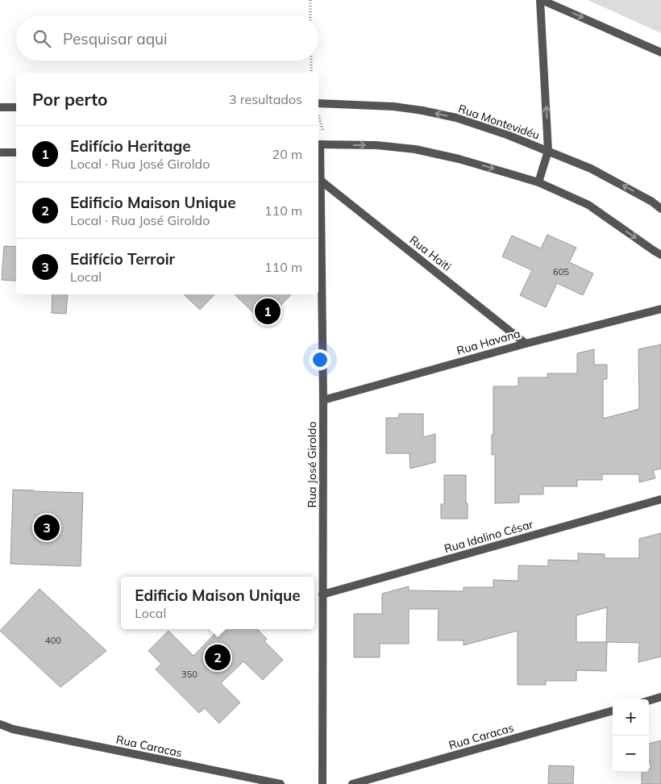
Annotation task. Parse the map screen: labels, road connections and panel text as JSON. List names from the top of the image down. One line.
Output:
{"streets":{"street":["Rua Montevidéu","Rua Haiti","Rua Havana","Rua José Giroldo","Rua Idalino César","Rua Caracas"]},"crossings":[["Rua Haiti","Rua Havana"],["Rua Haiti","Rua José Giroldo"],["Rua Havana","Rua José Giroldo"],["Rua José Giroldo","Rua Idalino César"]],"house_numbers":["605","400","350"],"page":{"search":"Pesquisar aqui","heading":["Por perto","3 resultados"],"list":[{"mark":"1","name":"Edifício Heritage","note":"Local · Rua José Giroldo","value":"20 m"},{"mark":"2","name":"Edificio Maison Unique","note":"Local · Rua José Giroldo","value":"110 m"},{"mark":"3","name":"Edifício Terroir","note":"Local","value":"110 m"}],"pins":["1","3","2"],"popup":["Edificio Maison Unique","Local"],"map_buttons":["+","−"]}}
